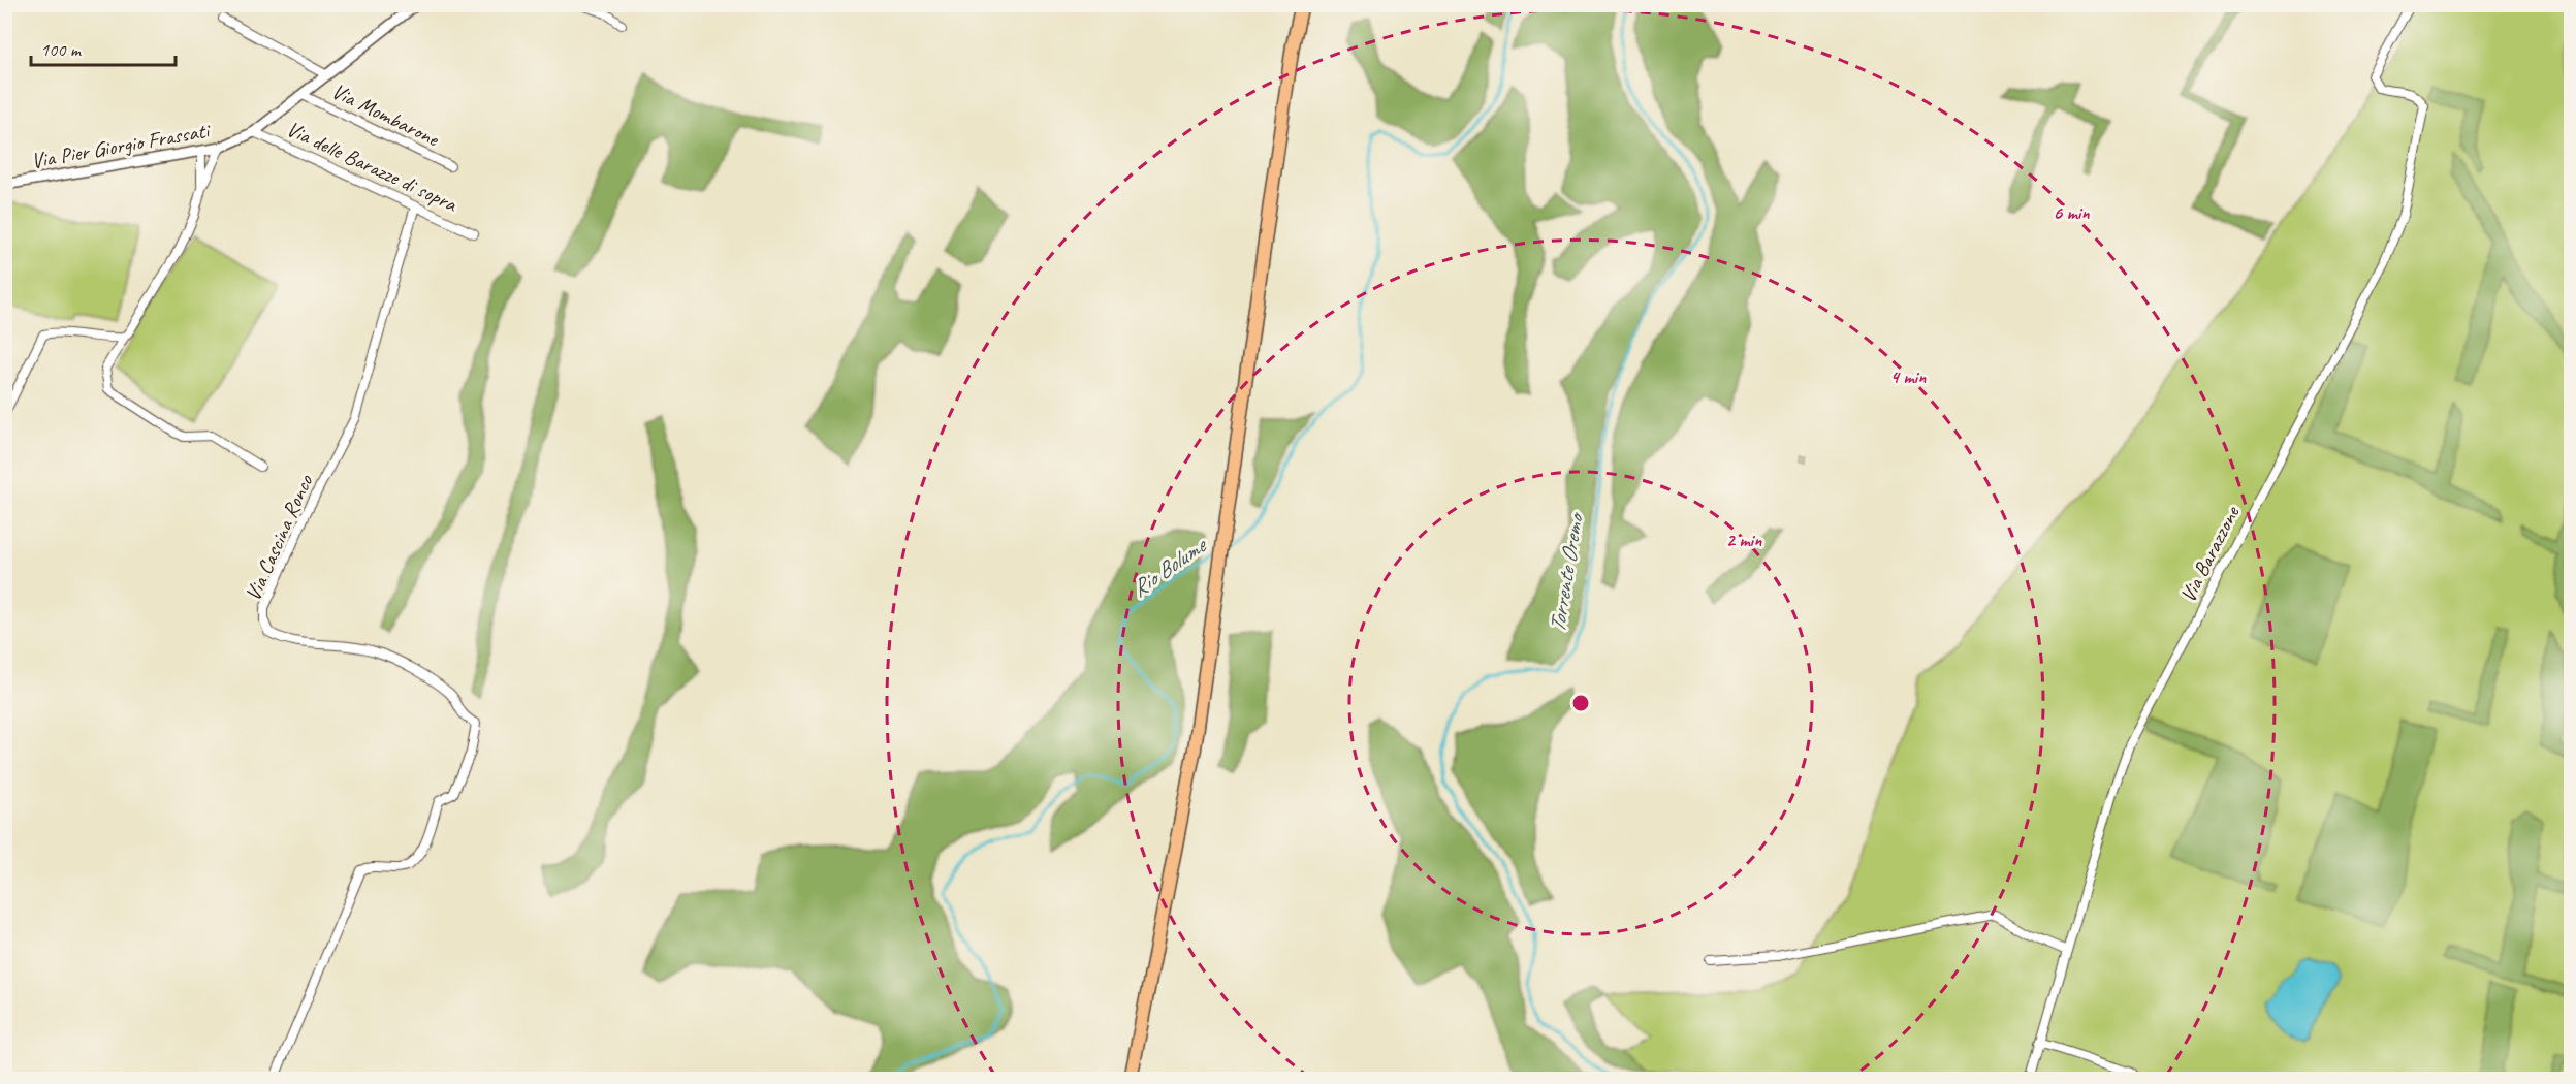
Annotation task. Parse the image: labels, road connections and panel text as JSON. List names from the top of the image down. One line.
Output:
{"streets":{"street":["Via Mombarone","Via Pier Giorgio Frassati","Via delle Barazze di sopra","Via Cascina Ronco","Via Barazzone"]},"crossings":[["Via Mombarone","Via Pier Giorgio Frassati"],["Via Pier Giorgio Frassati","Via delle Barazze di sopra"],["Via delle Barazze di sopra","Via Cascina Ronco"]],"water":["Rio Bolume","Torrente Oremo"],"scale_bar":"100 m","rings":["6 min","4 min","2 min"]}
